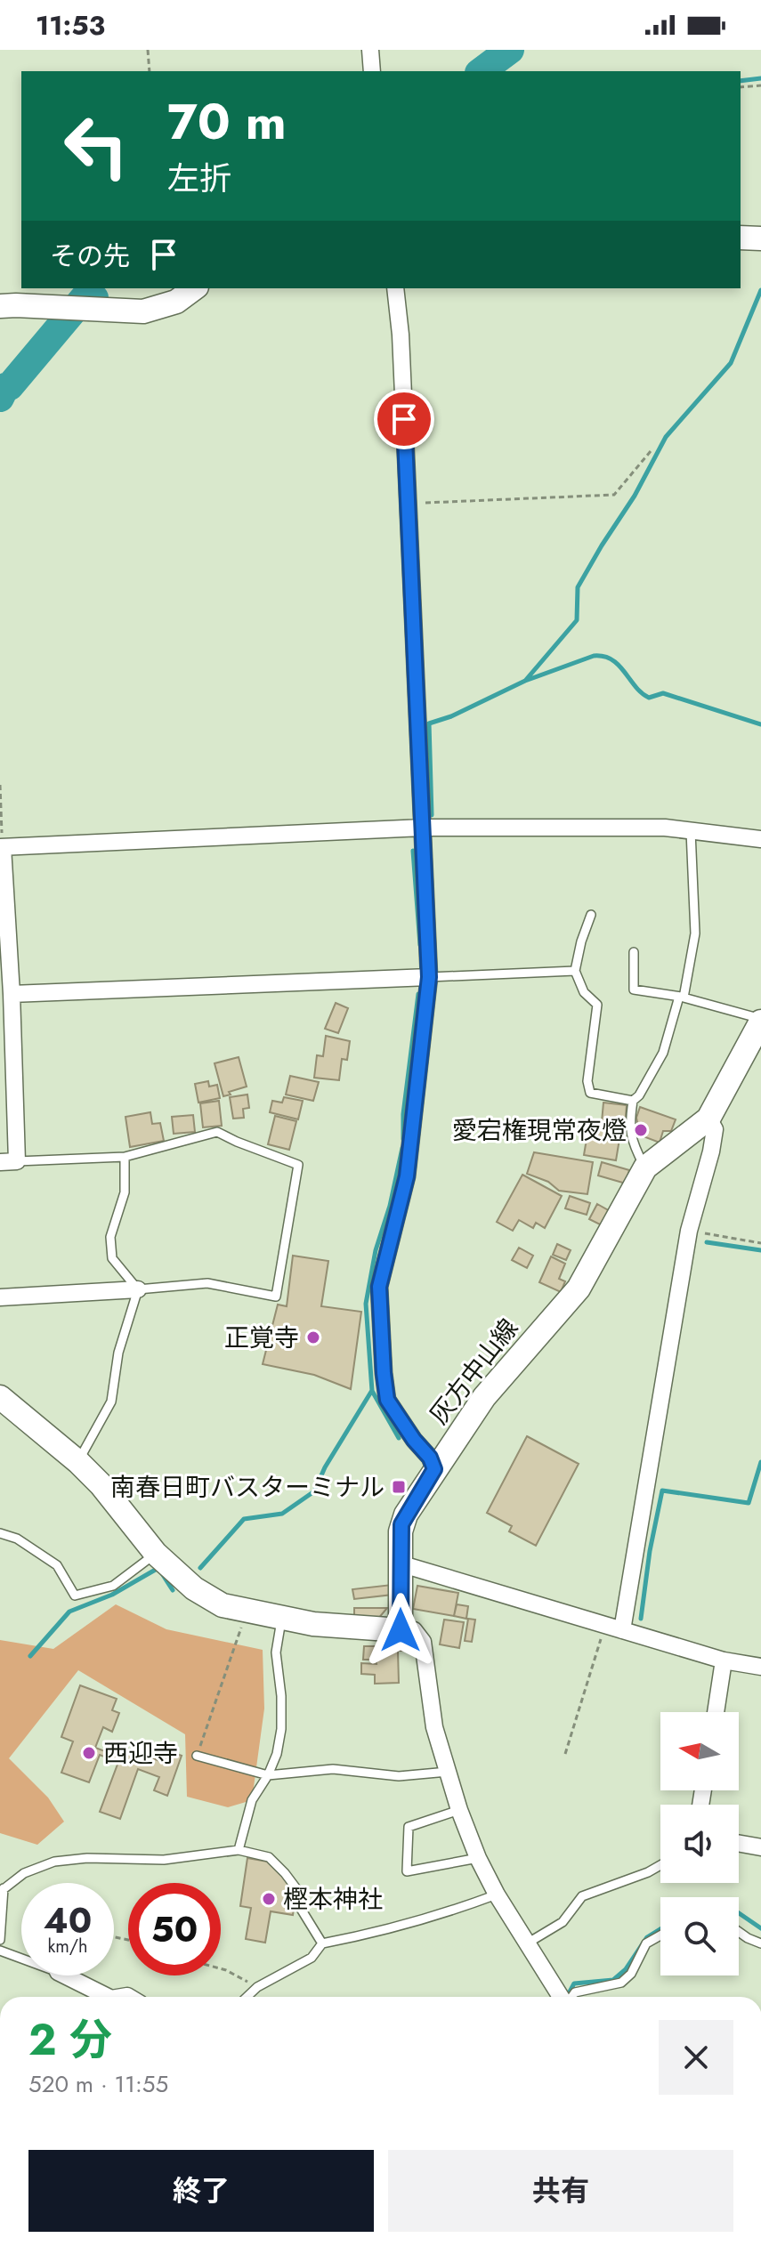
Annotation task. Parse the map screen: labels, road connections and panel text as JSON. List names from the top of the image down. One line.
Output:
{"streets":{"main road":["灰方中山線"]},"places":{"other":["愛宕権現常夜燈","正覚寺","西迎寺","樫本神社"],"transit":["南春日町バスターミナル"]},"north":"left","page":{"status":"11:53","turn":["70 m","左折"],"then":"その先","speed":"40 km/h","limit":"50","heading":["2 分","520 m · 11:55"],"buttons":["終了","共有"]}}
